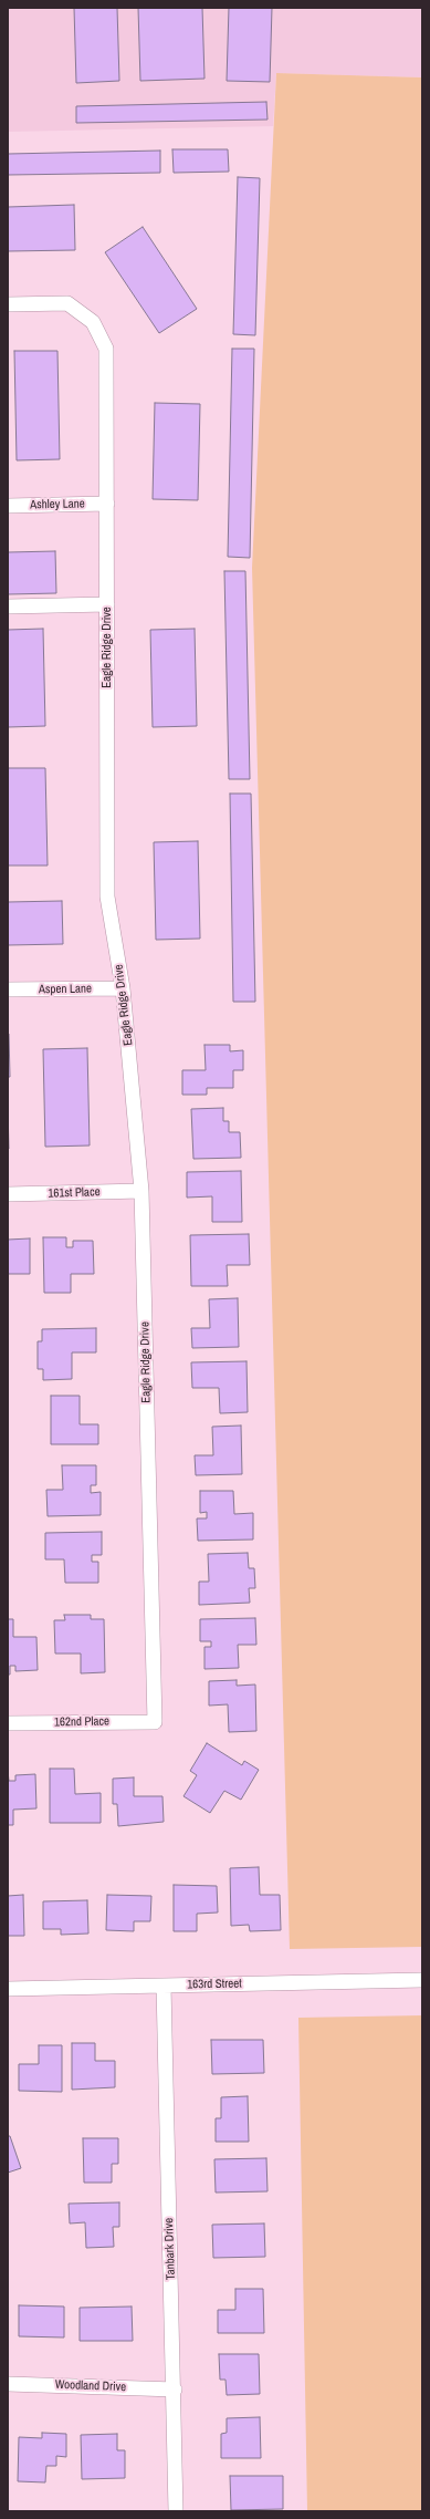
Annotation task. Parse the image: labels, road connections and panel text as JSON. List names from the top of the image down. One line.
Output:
{"streets":{"street":["Ashley Lane","Eagle Ridge Drive","Aspen Lane","161st Place","162nd Place","163rd Street","Tanbark Drive","Woodland Drive"]},"crossings":[["Ashley Lane","Eagle Ridge Drive"],["Eagle Ridge Drive","Aspen Lane"],["Eagle Ridge Drive","161st Place"],["Eagle Ridge Drive","162nd Place"],["163rd Street","Tanbark Drive"],["Tanbark Drive","Woodland Drive"]]}
